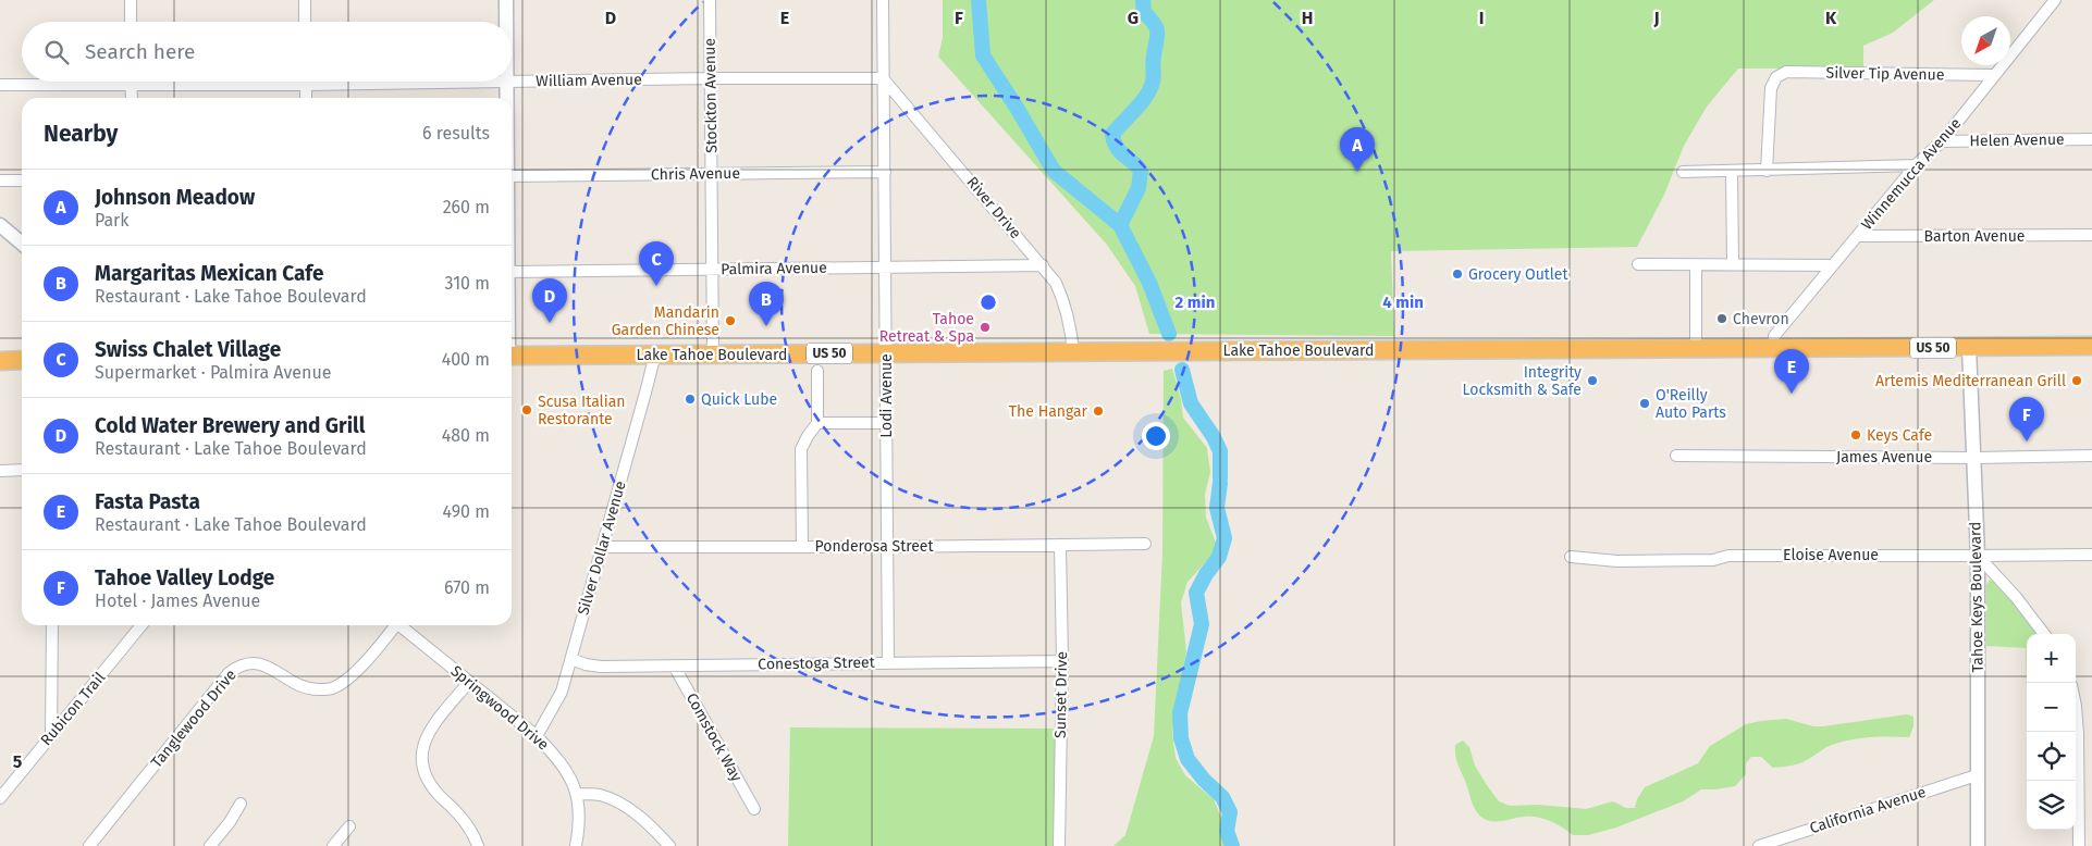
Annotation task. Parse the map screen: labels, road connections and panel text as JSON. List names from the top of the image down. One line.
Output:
{"streets":{"highway":["US 50","Lake Tahoe Boulevard"],"street":["Silver Tip Avenue","William Avenue","Stockton Avenue","Helen Avenue","Chris Avenue","Winnemucca Avenue","River Drive","Barton Avenue","Palmira Avenue","Lodi Avenue","James Avenue","Ponderosa Street","Silver Dollar Avenue","Eloise Avenue","Tahoe Keys Boulevard","Conestoga Street","Sunset Drive","Springwood Drive","Rubicon Trail","Tanglewood Drive","Comstock Way","California Avenue"]},"crossings":[["Silver Tip Avenue","Winnemucca Avenue"],["William Avenue","Stockton Avenue"],["William Avenue","River Drive"],["William Avenue","Lodi Avenue"],["Stockton Avenue","Chris Avenue"],["Stockton Avenue","Palmira Avenue"],["Stockton Avenue","Lake Tahoe Boulevard"],["Helen Avenue","Winnemucca Avenue"],["Chris Avenue","Lodi Avenue"],["Winnemucca Avenue","Barton Avenue"],["Winnemucca Avenue","Lake Tahoe Boulevard"],["River Drive","Palmira Avenue"],["River Drive","Lake Tahoe Boulevard"],["River Drive","Lodi Avenue"],["Palmira Avenue","Lodi Avenue"],["Lake Tahoe Boulevard","Lodi Avenue"],["Lake Tahoe Boulevard","Silver Dollar Avenue"],["Lake Tahoe Boulevard","Tahoe Keys Boulevard"],["Lodi Avenue","Ponderosa Street"],["Lodi Avenue","Conestoga Street"],["James Avenue","Tahoe Keys Boulevard"],["Ponderosa Street","Silver Dollar Avenue"],["Ponderosa Street","Sunset Drive"],["Silver Dollar Avenue","Conestoga Street"],["Silver Dollar Avenue","Springwood Drive"],["Eloise Avenue","Tahoe Keys Boulevard"],["Tahoe Keys Boulevard","California Avenue"],["Conestoga Street","Sunset Drive"],["Conestoga Street","Comstock Way"]],"places":["Grocery Outlet","Chevron","Mandarin Garden Chinese","Tahoe Retreat & Spa","Integrity Locksmith & Safe","Artemis Mediterranean Grill","Quick Lube","O'Reilly Auto Parts","Scusa Italian Restorante","The Hangar","Keys Cafe"],"north":"bottom left","page":{"search":"Search here","heading":["Nearby","6 results"],"pins":["A","C","D","B","E","F"],"list":[{"mark":"A","name":"Johnson Meadow","note":"Park","value":"260 m"},{"mark":"B","name":"Margaritas Mexican Cafe","note":"Restaurant · Lake Tahoe Boulevard","value":"310 m"},{"mark":"C","name":"Swiss Chalet Village","note":"Supermarket · Palmira Avenue","value":"400 m"},{"mark":"D","name":"Cold Water Brewery and Grill","note":"Restaurant · Lake Tahoe Boulevard","value":"480 m"},{"mark":"E","name":"Fasta Pasta","note":"Restaurant · Lake Tahoe Boulevard","value":"490 m"},{"mark":"F","name":"Tahoe Valley Lodge","note":"Hotel · James Avenue","value":"670 m"}],"map_buttons":["+","−"]},"grid":{"columns":["D","E","F","G","H","I","J","K"],"rows":["5"]},"rings":["2 min","4 min"]}
